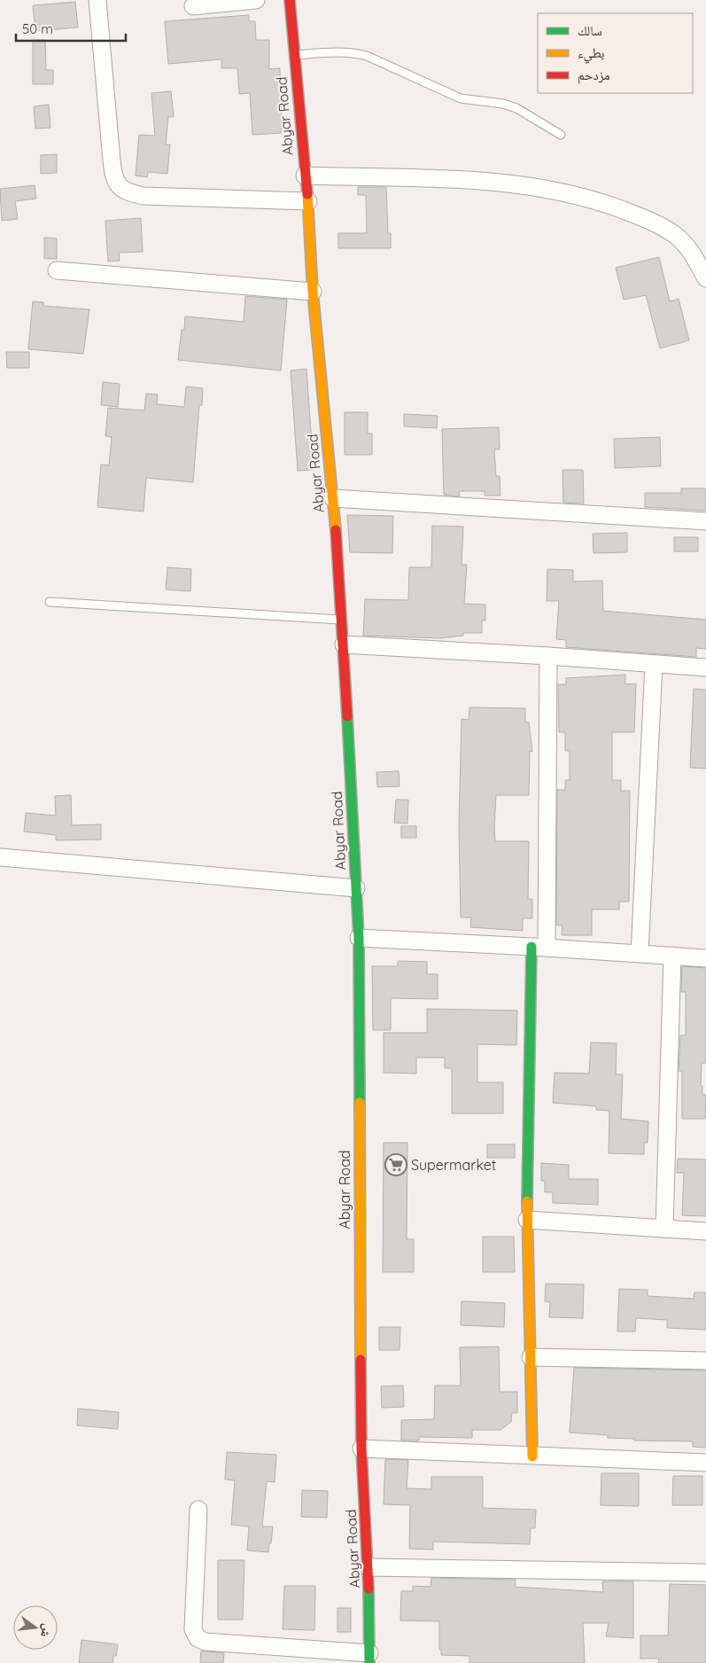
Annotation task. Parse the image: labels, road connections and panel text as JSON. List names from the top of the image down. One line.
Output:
{"streets":{"main road":["Abyar Road"]},"places":{"supermarket":["Supermarket"]},"legend":["سالك","بطيء","مزدحم"],"scale_bar":"50 m","north":"right"}
